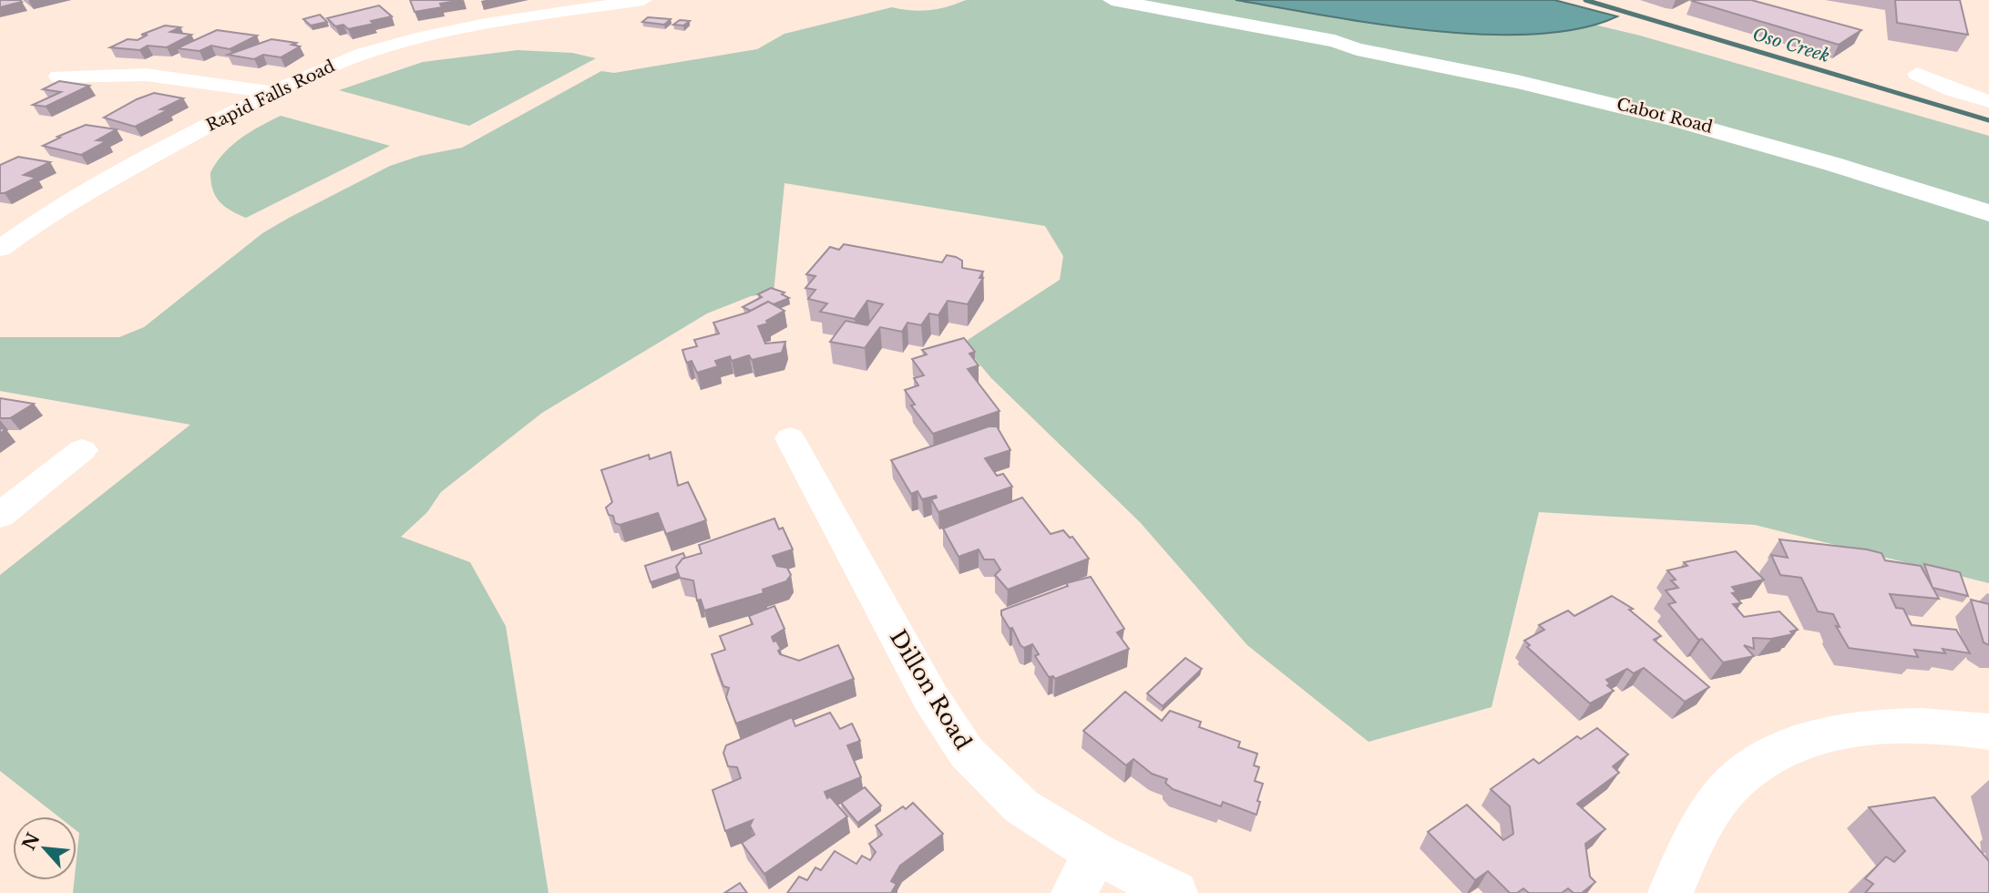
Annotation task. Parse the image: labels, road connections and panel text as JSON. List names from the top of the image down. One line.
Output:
{"streets":{"main road":["Cabot Road"],"street":["Rapid Falls Road","Dillon Road"]},"water":["Oso Creek"],"north":"top left"}
